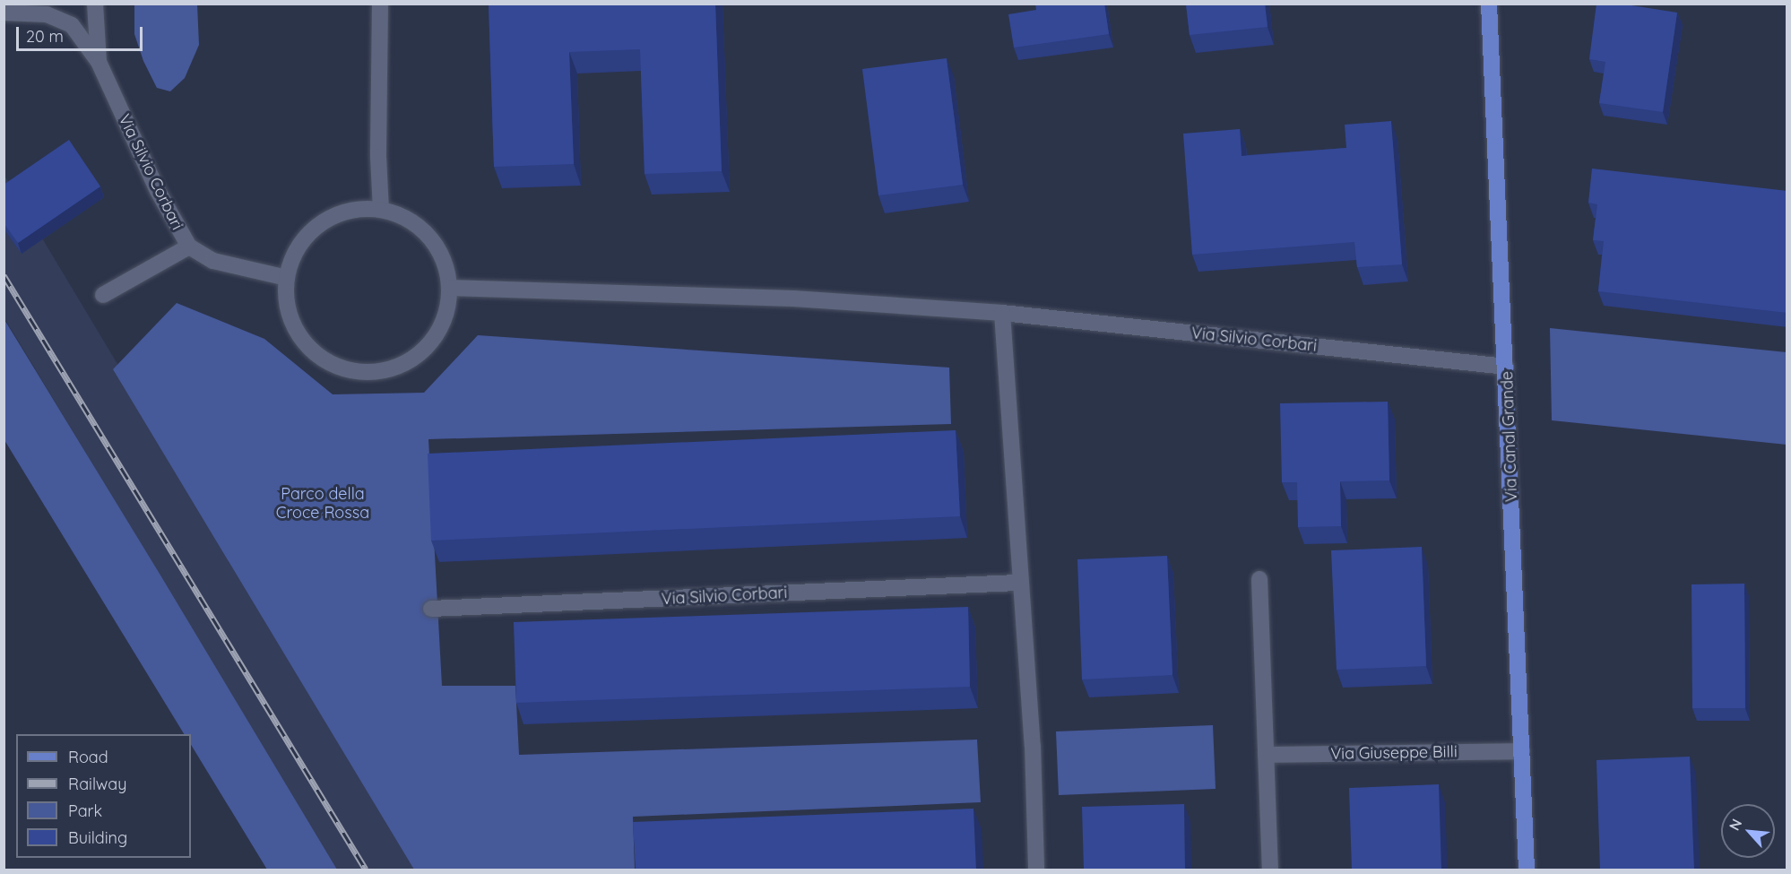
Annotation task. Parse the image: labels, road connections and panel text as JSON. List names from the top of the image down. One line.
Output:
{"streets":{"main road":["Via Canal Grande"],"street":["Via Silvio Corbari","Via Giuseppe Billi"]},"crossings":[["Via Silvio Corbari","Via Canal Grande"],["Via Canal Grande","Via Giuseppe Billi"]],"parks":["Parco della Croce Rossa"],"legend":["Road","Railway","Park","Building"],"scale_bar":"20 m","north":"top left"}
